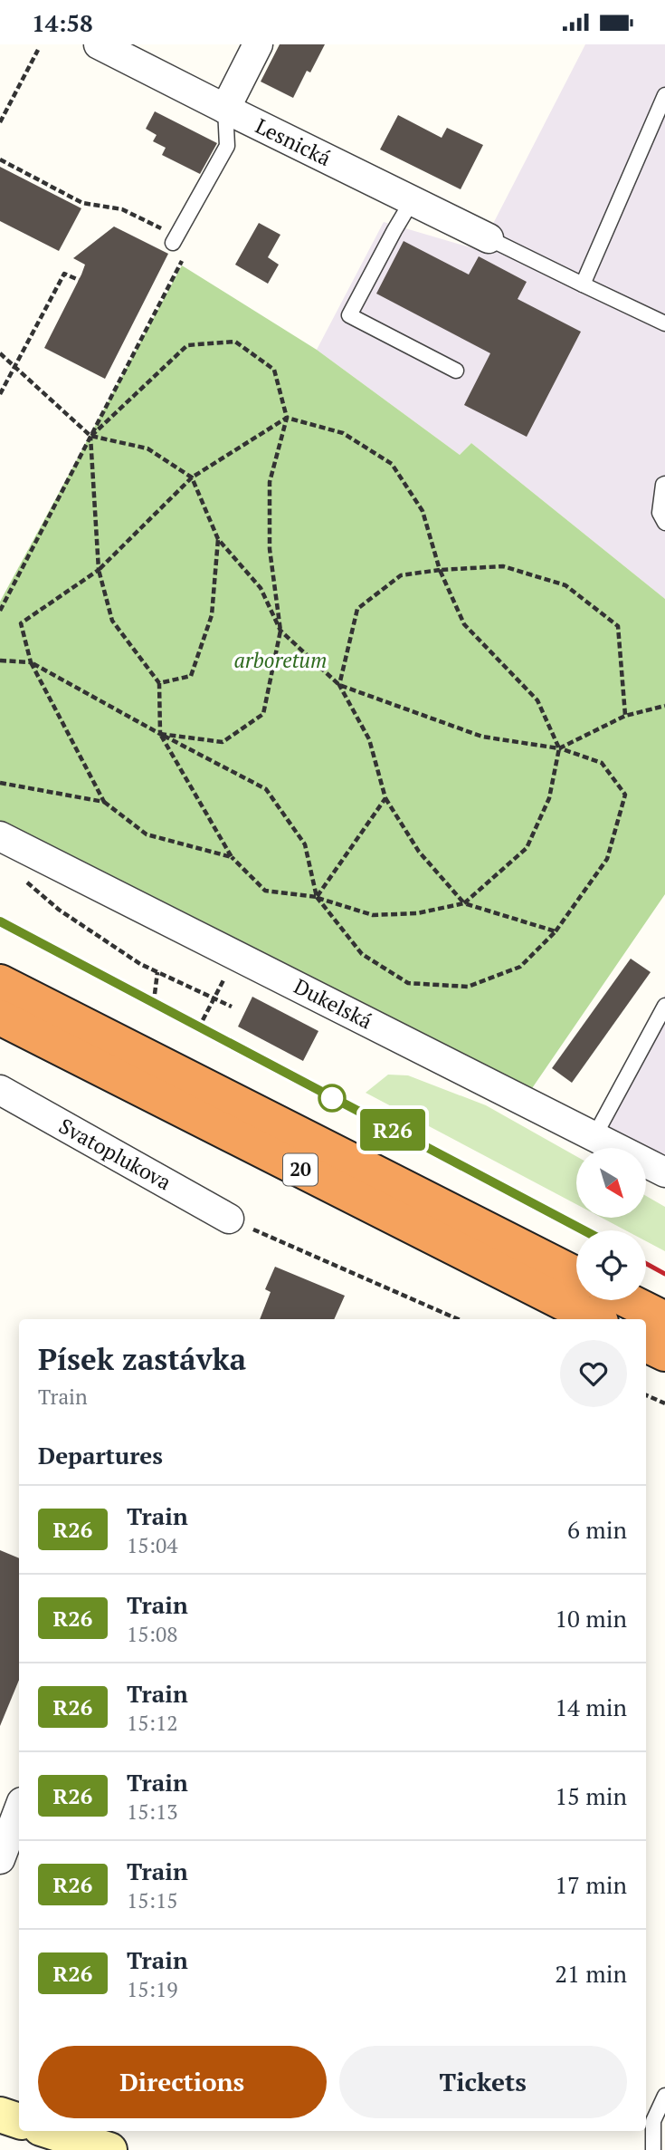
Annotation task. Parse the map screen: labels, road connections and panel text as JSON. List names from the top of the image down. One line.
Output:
{"streets":{"highway":["20"],"street":["Lesnická","Dukelská","Svatoplukova"]},"parks":["arboretum"],"north":"bottom right","page":{"status":"14:58","on_map":"R26","heading":[["Písek zastávka","Train"],"Departures"],"list":[{"mark":"R26","name":"Train","note":"15:04","value":"6 min"},{"mark":"R26","name":"Train","note":"15:08","value":"10 min"},{"mark":"R26","name":"Train","note":"15:12","value":"14 min"},{"mark":"R26","name":"Train","note":"15:13","value":"15 min"},{"mark":"R26","name":"Train","note":"15:15","value":"17 min"},{"mark":"R26","name":"Train","note":"15:19","value":"21 min"}],"buttons":["Directions","Tickets"]}}
